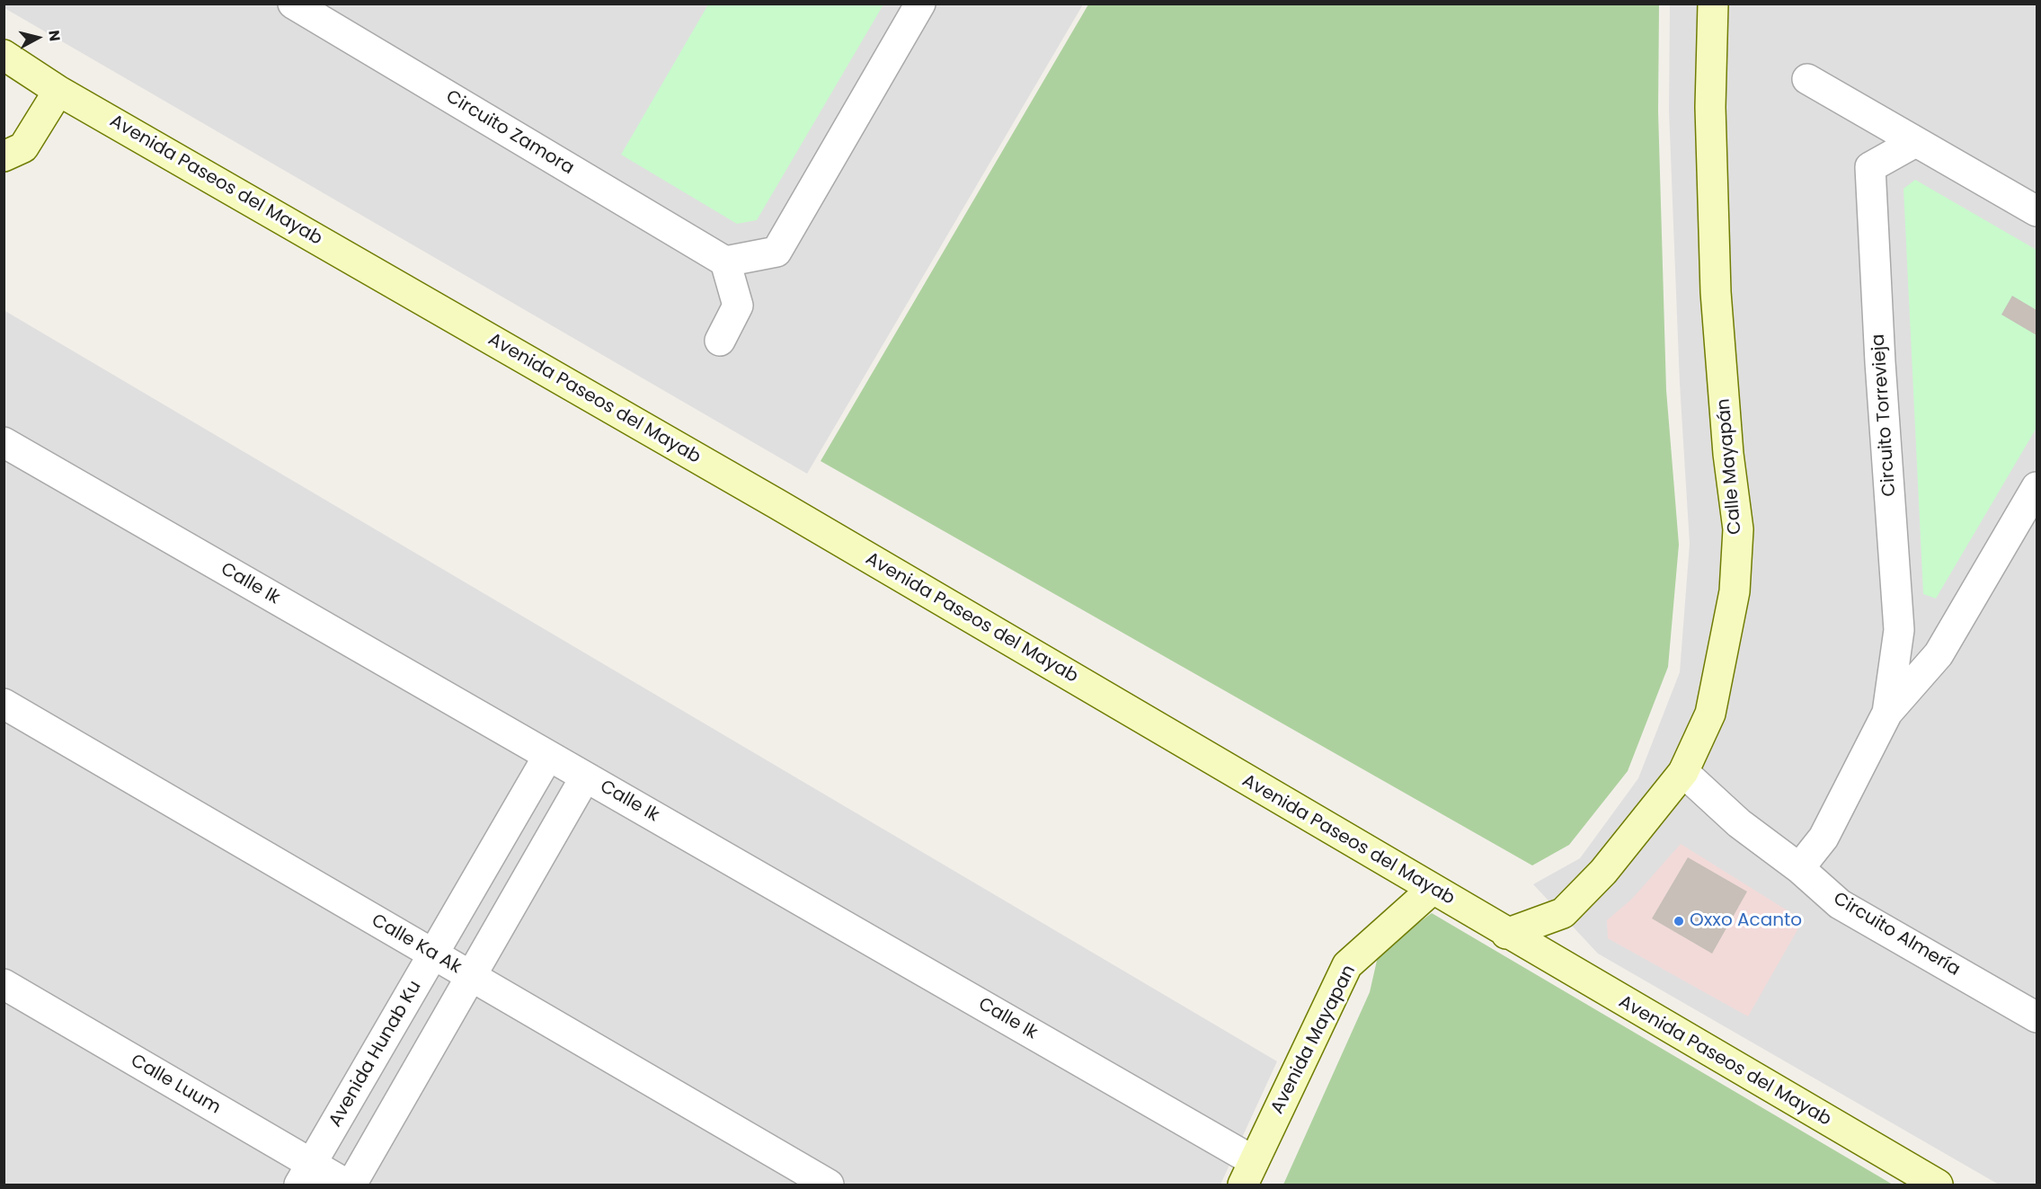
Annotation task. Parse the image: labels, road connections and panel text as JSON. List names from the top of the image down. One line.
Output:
{"streets":{"main road":["Avenida Paseos del Mayab","Calle Mayapán","Avenida Mayapan"],"street":["Circuito Zamora","Circuito Torrevieja","Calle Ik","Circuito Almería","Calle Ka Ak","Avenida Hunab Ku","Calle Luum"]},"crossings":[["Avenida Paseos del Mayab","Calle Mayapán"],["Avenida Paseos del Mayab","Avenida Mayapan"],["Circuito Torrevieja","Circuito Almería"],["Calle Mayapán","Circuito Almería"],["Calle Ik","Avenida Mayapan"],["Calle Ik","Avenida Hunab Ku"],["Calle Ka Ak","Avenida Hunab Ku"],["Avenida Hunab Ku","Calle Luum"]],"places":["Oxxo Acanto"],"north":"right"}
